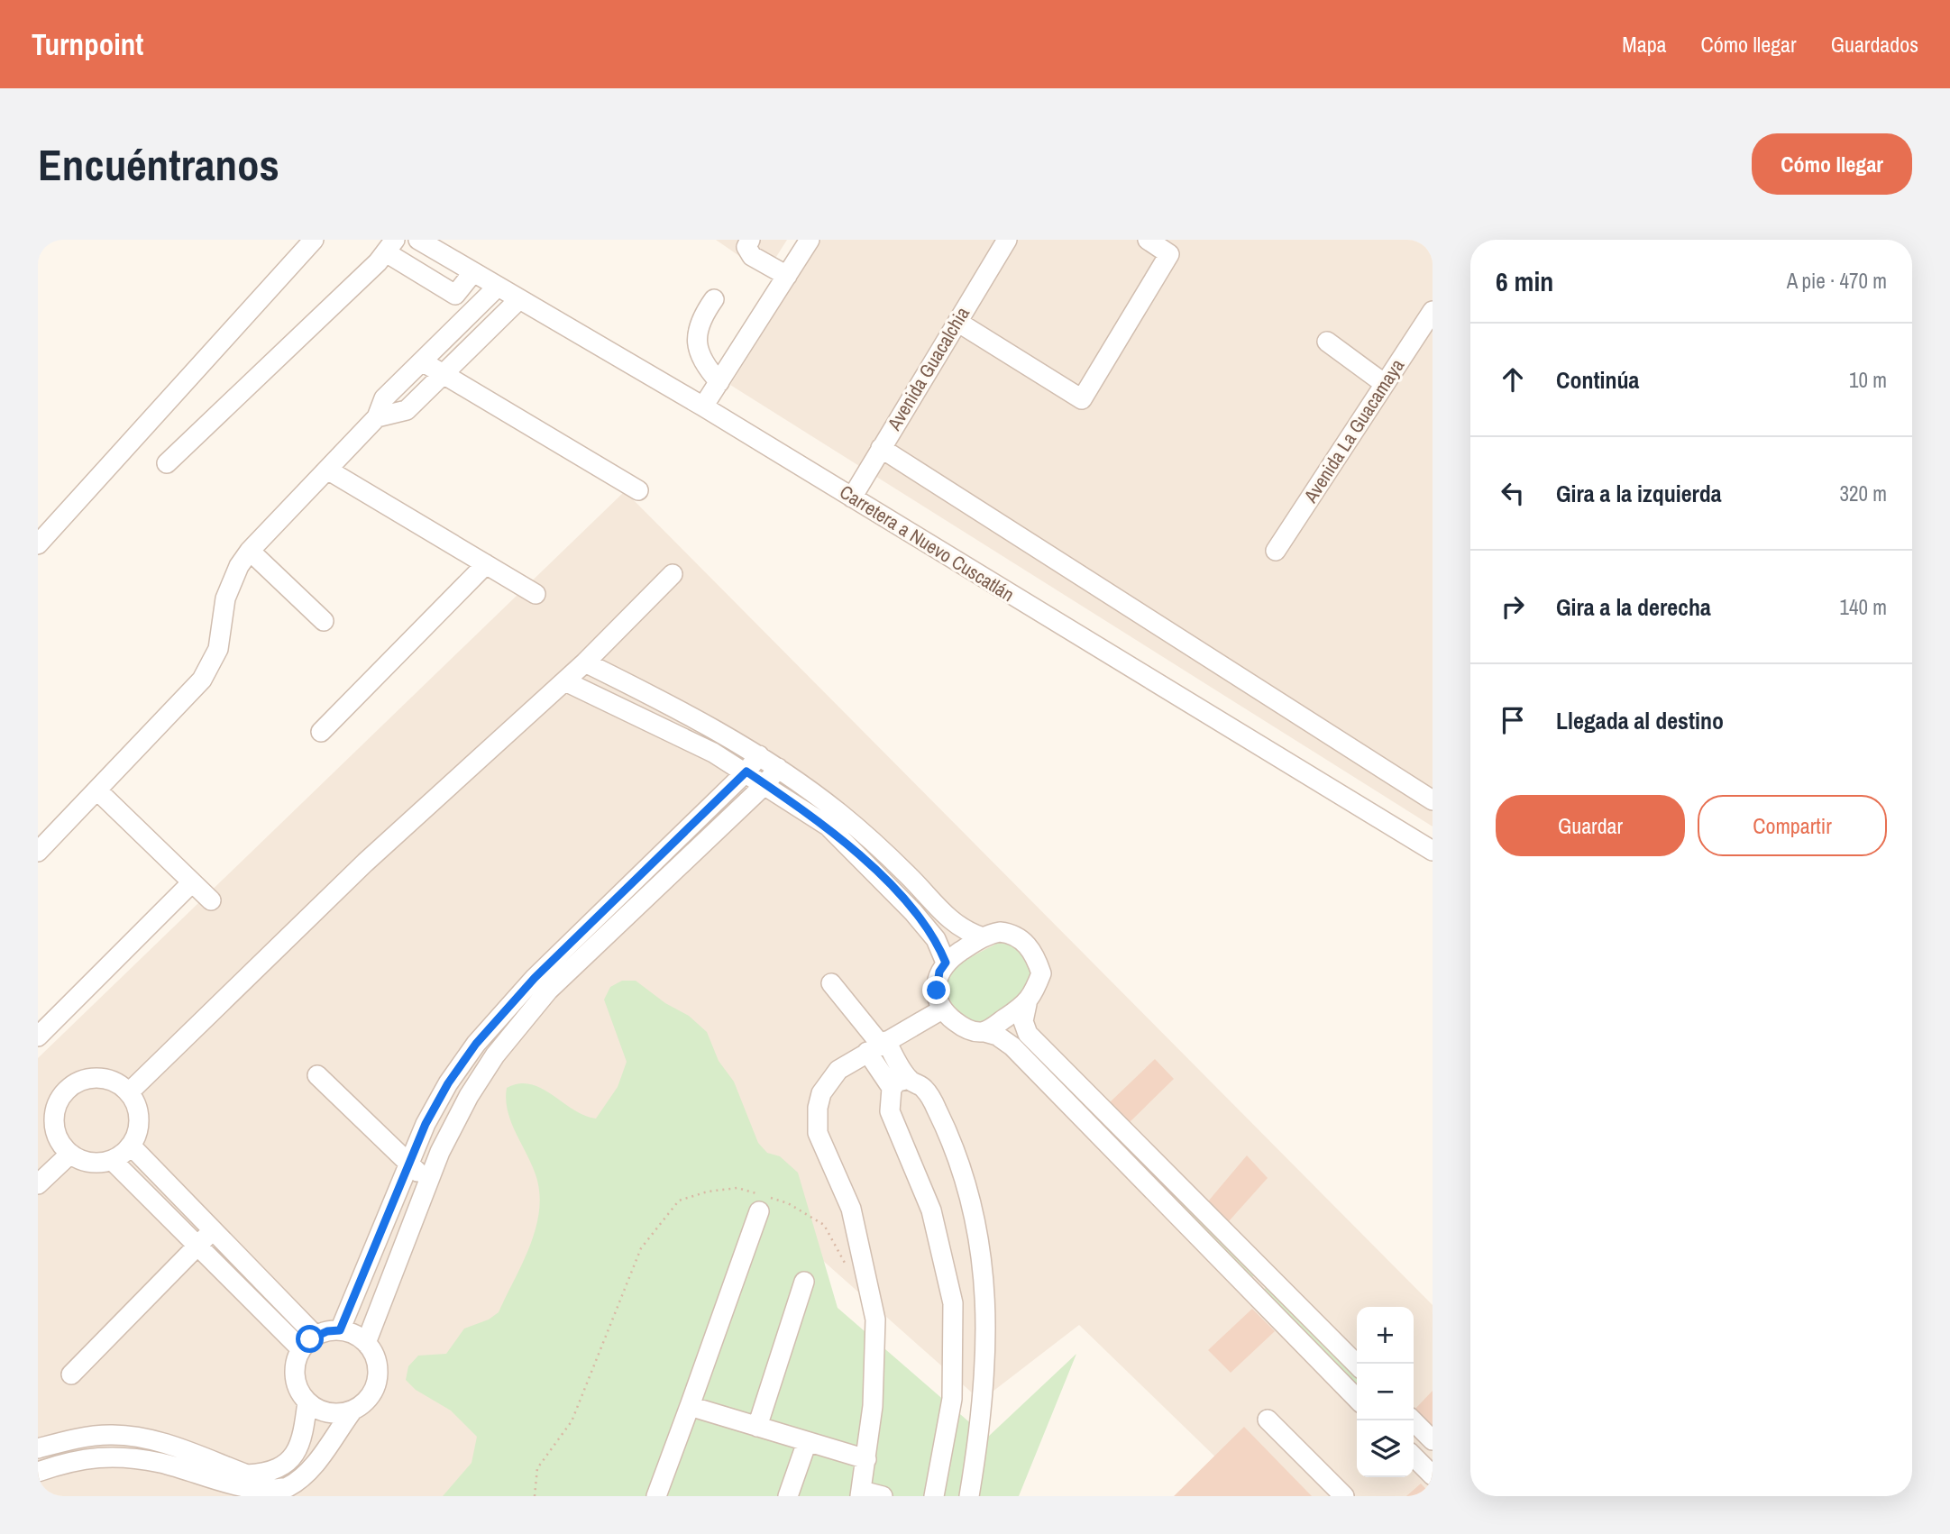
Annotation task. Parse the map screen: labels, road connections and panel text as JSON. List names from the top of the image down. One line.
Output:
{"streets":{"street":["Avenida Guacalchia","Avenida La Guacamaya","Carretera a Nuevo Cuscatlán"]},"crossings":[["Avenida Guacalchia","Carretera a Nuevo Cuscatlán"]],"page":{"header":"Turnpoint","nav":["Mapa","Cómo llegar","Guardados"],"buttons":["Cómo llegar",["Guardar","Compartir"]],"title":"Encuéntranos","heading":["6 min","A pie · 470 m"],"list":[["Continúa","10 m"],["Gira a la izquierda","320 m"],["Gira a la derecha","140 m"],"Llegada al destino"],"map_buttons":["+","−"]}}
